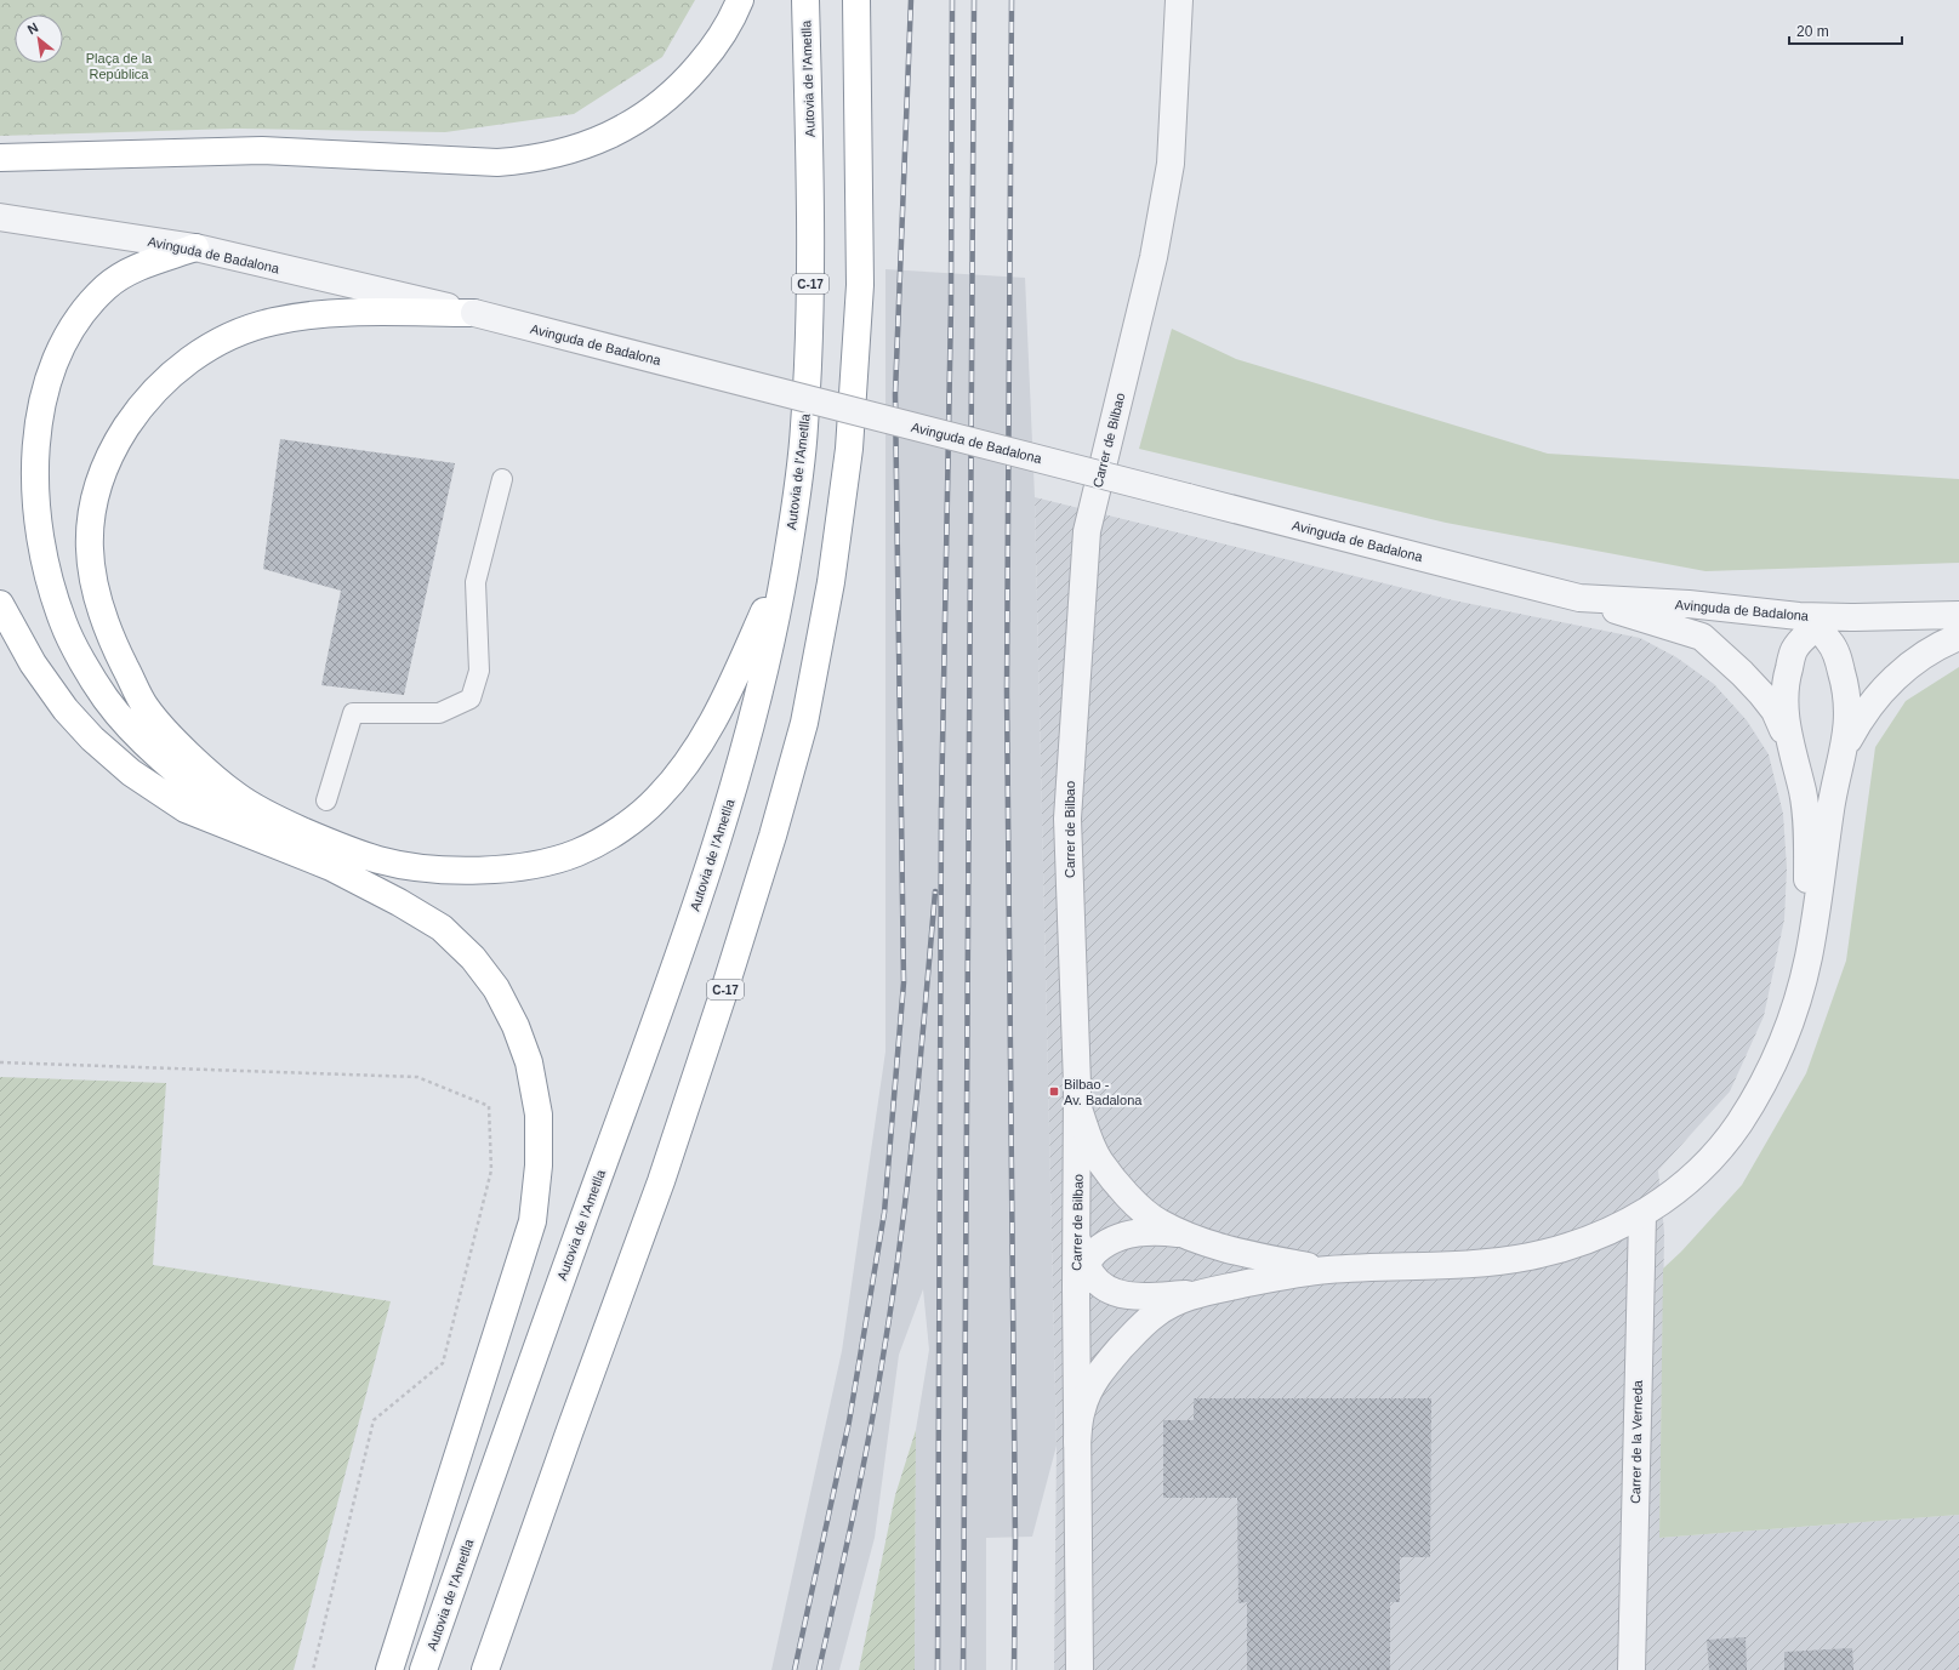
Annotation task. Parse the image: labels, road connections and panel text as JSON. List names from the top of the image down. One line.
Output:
{"streets":{"highway":["Autovia de l'Ametlla","C-17"],"street":["Avinguda de Badalona","Carrer de Bilbao","Carrer de la Verneda"]},"parks":["Plaça de la República"],"places":{"transit":["Bilbao - Av. Badalona"]},"scale_bar":"20 m","north":"top left"}
